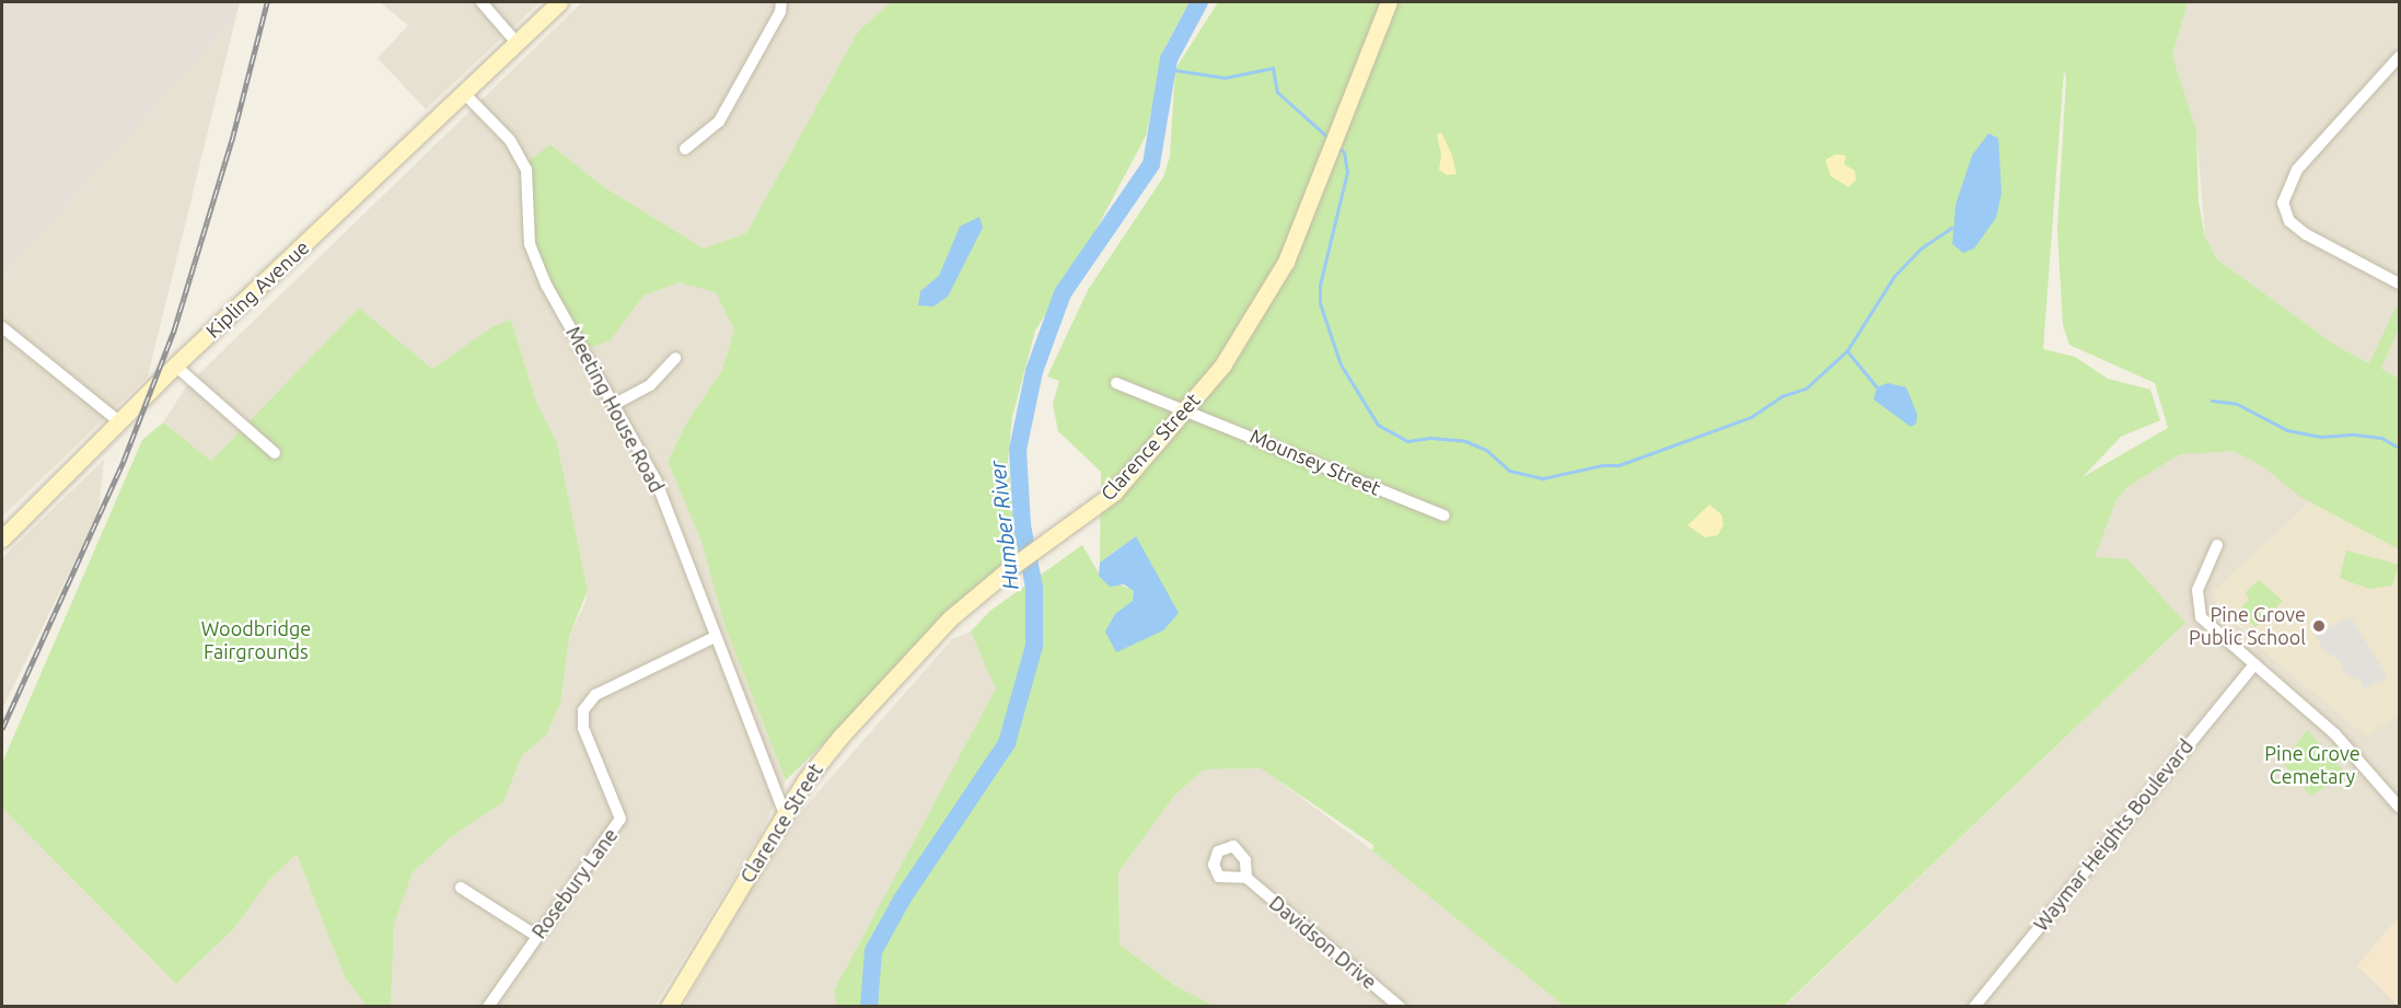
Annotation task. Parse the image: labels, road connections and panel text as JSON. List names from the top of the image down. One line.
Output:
{"streets":{"street":["Kipling Avenue","Meeting House Road","Clarence Street","Mounsey Street","Waymar Heights Boulevard","Rosebury Lane","Davidson Drive"]},"crossings":[["Kipling Avenue","Meeting House Road"],["Meeting House Road","Clarence Street"],["Meeting House Road","Rosebury Lane"],["Clarence Street","Mounsey Street"]],"water":["Humber River"],"parks":["Woodbridge Fairgrounds","Pine Grove Cemetary"],"places":["Pine Grove Public School"]}
